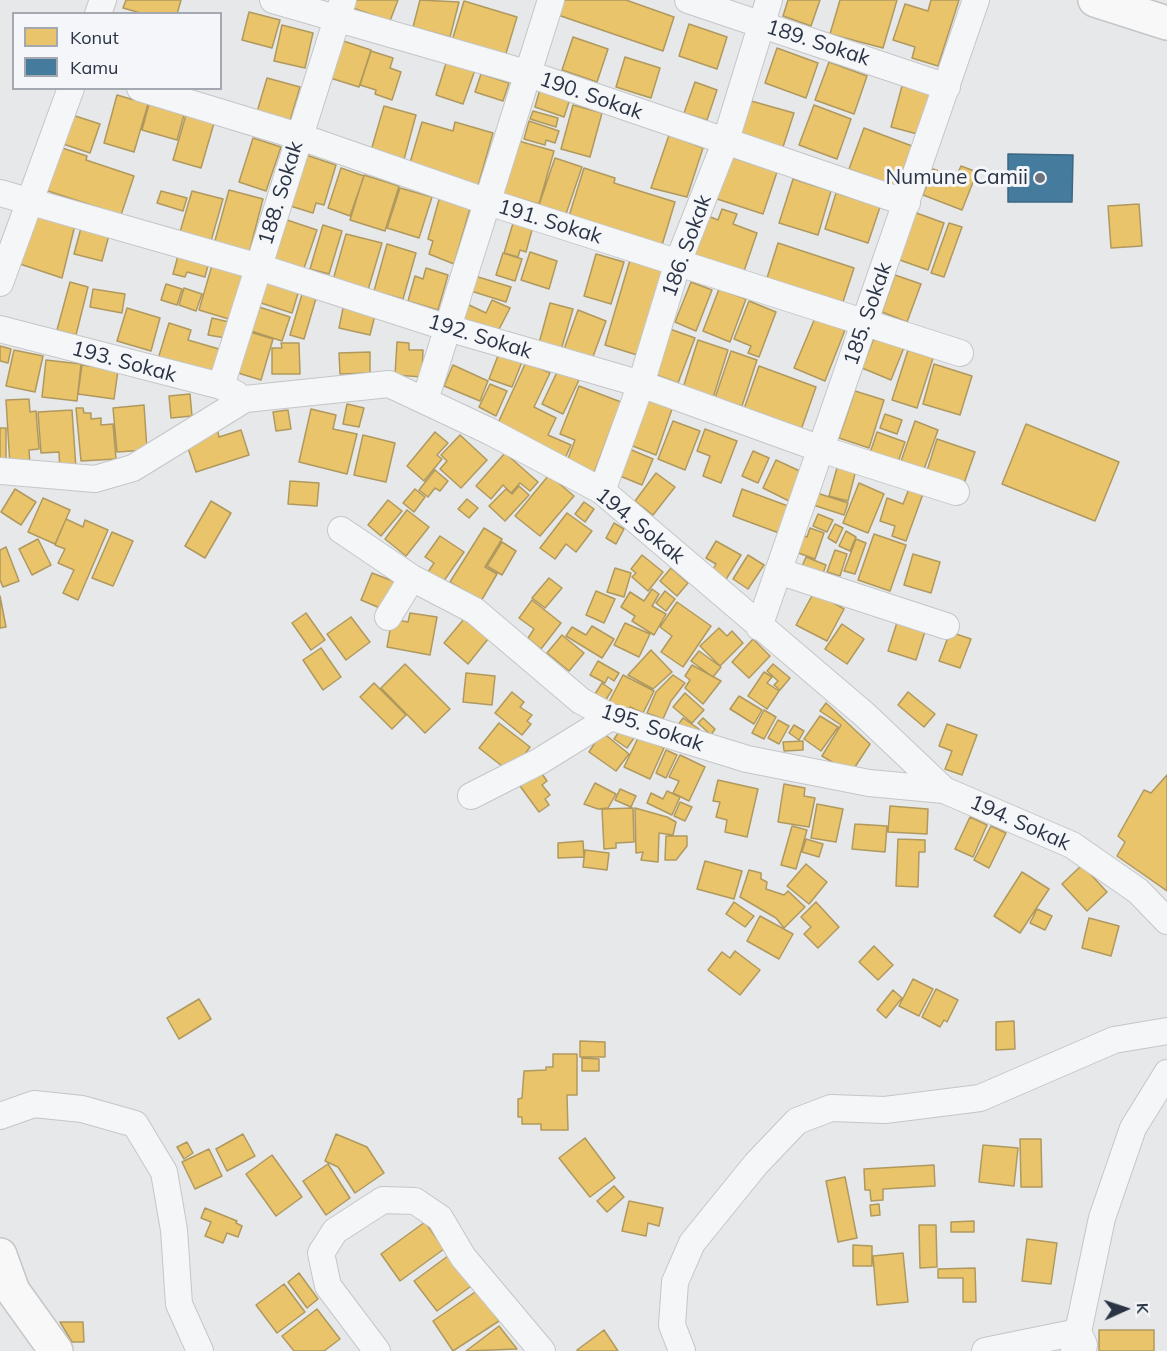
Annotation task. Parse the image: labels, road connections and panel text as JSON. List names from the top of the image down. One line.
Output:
{"streets":{"street":["189. Sokak","190. Sokak","188. Sokak","191. Sokak","186. Sokak","185. Sokak","192. Sokak","193. Sokak","194. Sokak","195. Sokak"]},"crossings":[["189. Sokak","186. Sokak"],["189. Sokak","185. Sokak"],["190. Sokak","188. Sokak"],["190. Sokak","186. Sokak"],["190. Sokak","185. Sokak"],["188. Sokak","191. Sokak"],["188. Sokak","192. Sokak"],["188. Sokak","193. Sokak"],["191. Sokak","186. Sokak"],["191. Sokak","185. Sokak"],["186. Sokak","192. Sokak"],["186. Sokak","194. Sokak"],["185. Sokak","192. Sokak"],["185. Sokak","194. Sokak"],["193. Sokak","194. Sokak"],["194. Sokak","195. Sokak"]],"places":["Numune Camii"],"legend":["Konut","Kamu"],"north":"right"}
